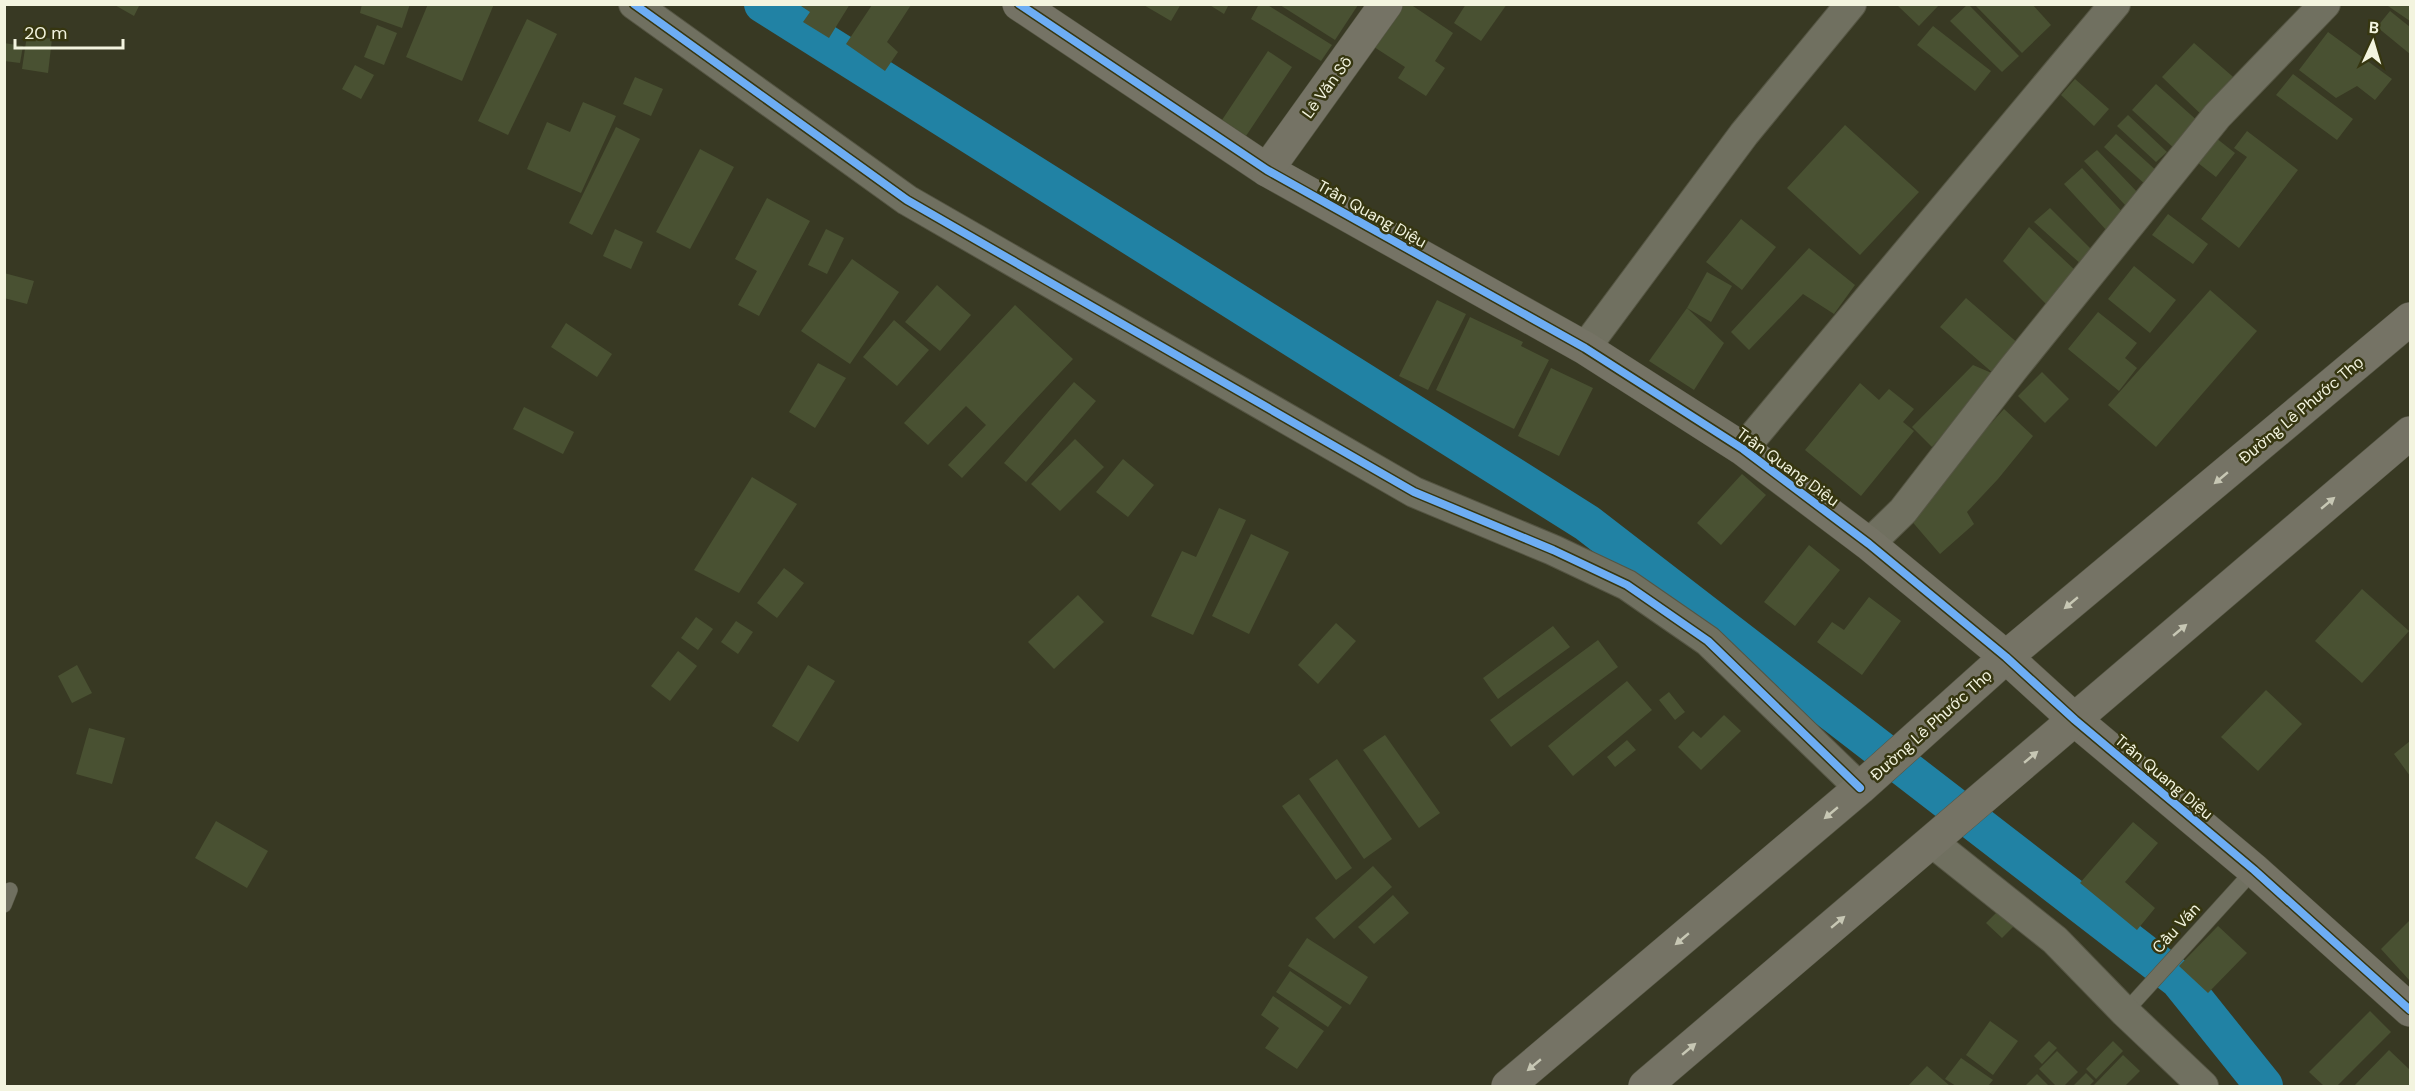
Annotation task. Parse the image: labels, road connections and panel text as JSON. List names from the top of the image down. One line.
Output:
{"streets":{"street":["Lê Văn Sô","Trần Quang Diệu","Đường Lê Phước Thọ"],"lane":["Cầu Ván"]},"crossings":[["Lê Văn Sô","Trần Quang Diệu"],["Trần Quang Diệu","Đường Lê Phước Thọ"],["Trần Quang Diệu","Cầu Ván"]],"scale_bar":"20 m","north":"top"}
